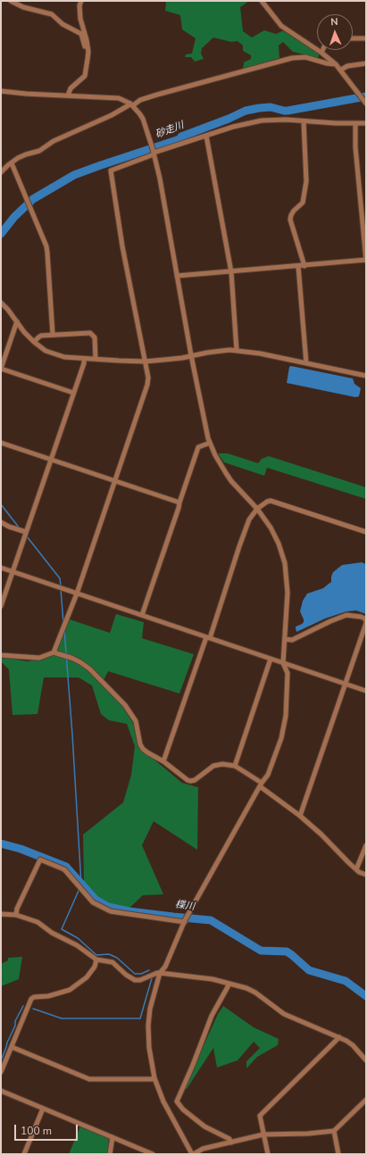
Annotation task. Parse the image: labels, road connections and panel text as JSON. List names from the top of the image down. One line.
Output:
{"water":["砂走川","楪川"],"scale_bar":"100 m","north":"top"}
